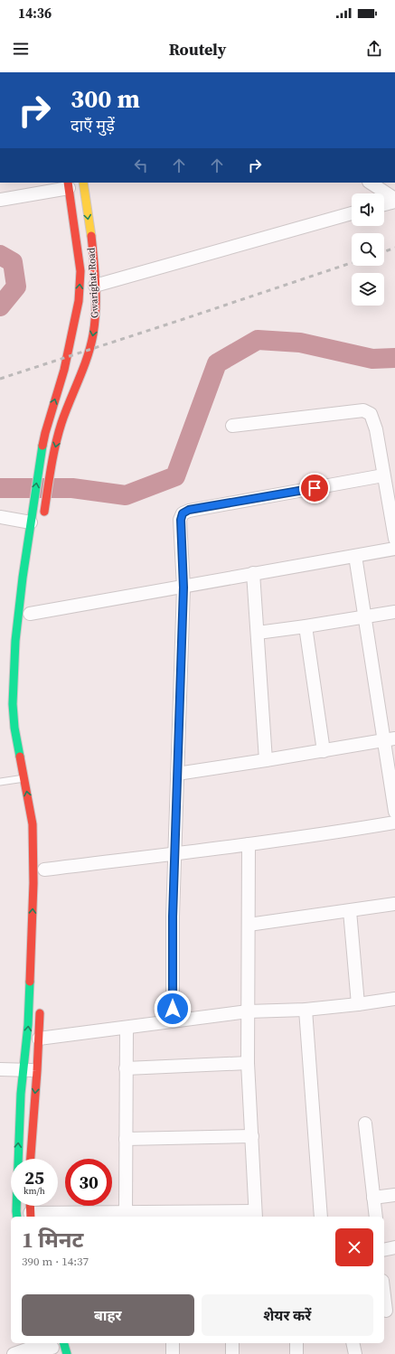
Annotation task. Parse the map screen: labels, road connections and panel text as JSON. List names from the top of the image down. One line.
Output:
{"streets":{"street":["Gwarighat Road"]},"page":{"status":"14:36","header":"Routely","turn":["300 m","दाएँ मुड़ें"],"speed":"25 km/h","limit":"30","heading":["1 मिनट","390 m · 14:37"],"buttons":["बाहर","शेयर करें"]}}
